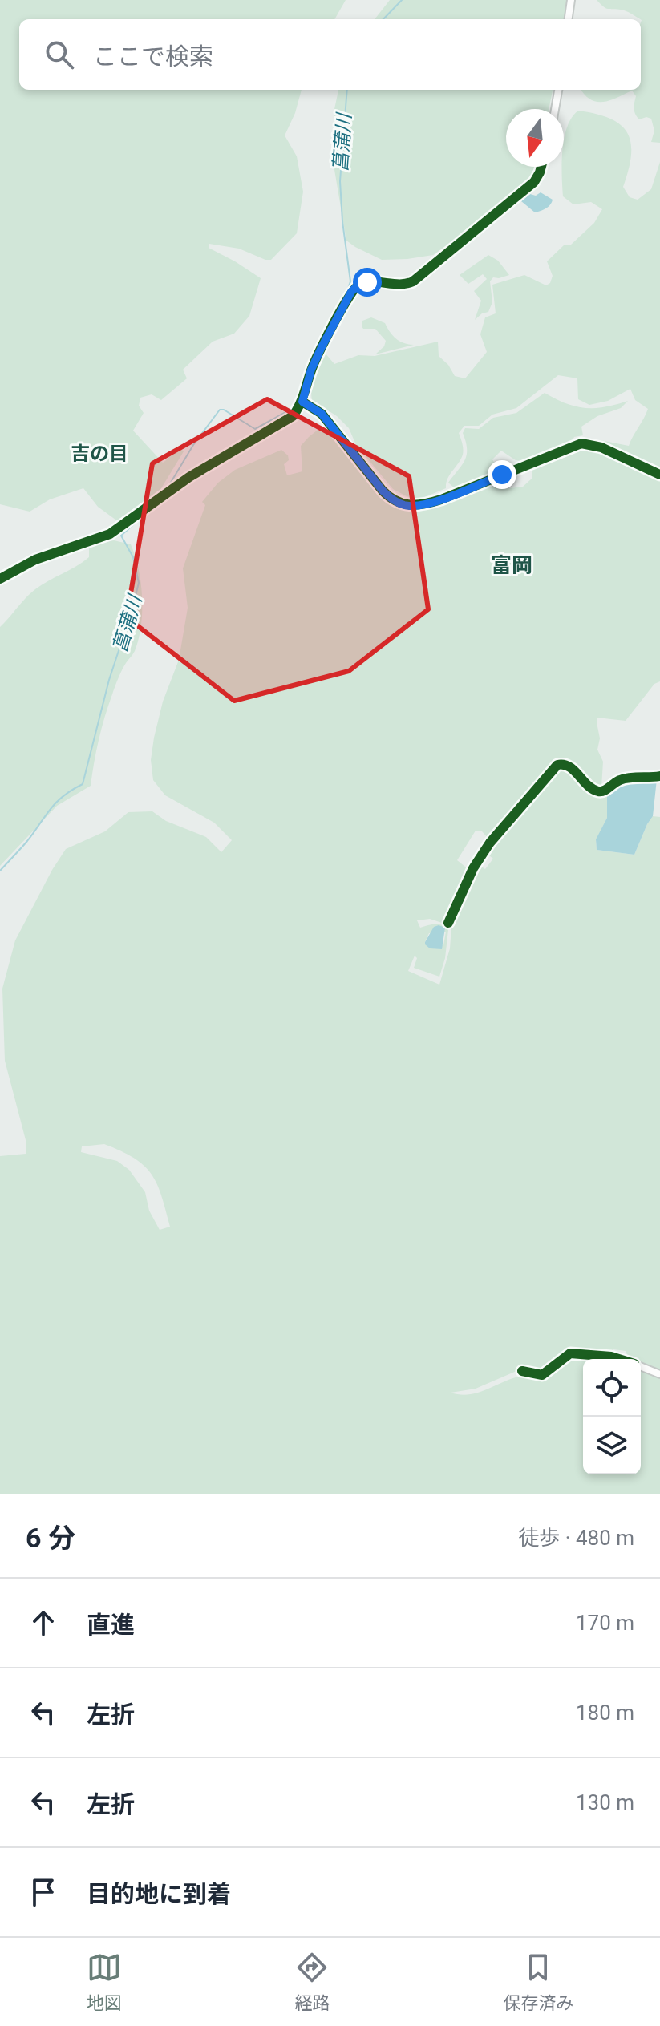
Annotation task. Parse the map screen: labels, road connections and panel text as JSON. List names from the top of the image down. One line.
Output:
{"districts":["吉の目","富岡"],"water":["菖蒲川"],"north":"bottom","page":{"search":"ここで検索","heading":["6 分","徒歩 · 480 m"],"list":[["直進","170 m"],["左折","180 m"],["左折","130 m"],"目的地に到着"],"nav":["地図","経路","保存済み"]}}
